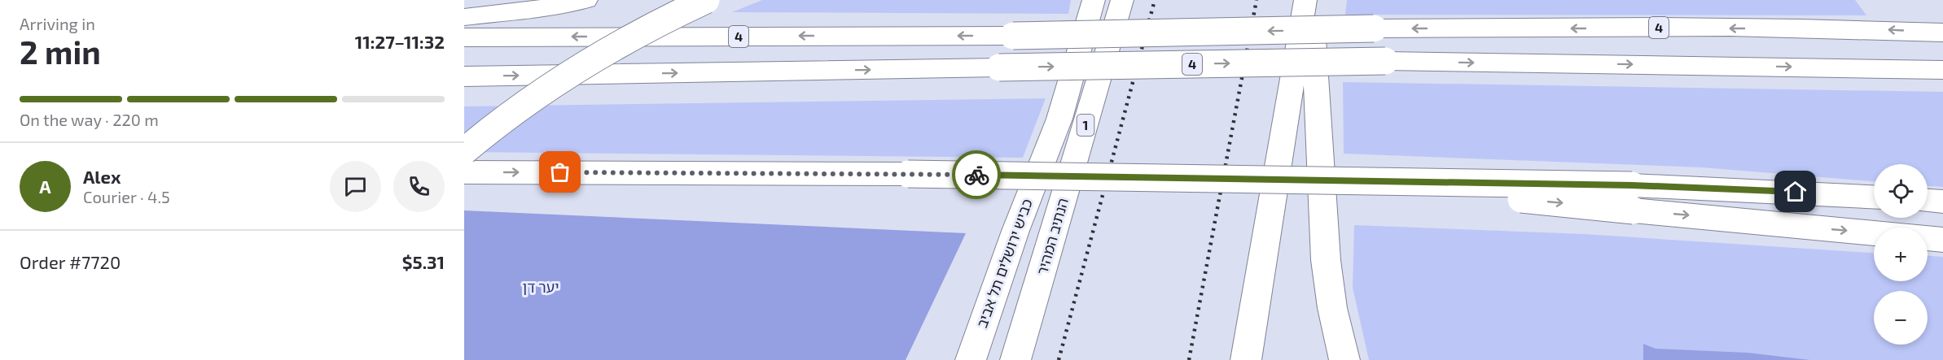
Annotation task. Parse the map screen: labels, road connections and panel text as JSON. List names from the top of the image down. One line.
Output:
{"streets":{"highway":["4","1","הנתיב המהיר","כביש ירושלים תל אביב"]},"parks":["יער דן"],"page":{"heading":["2 min","Arriving in","11:27–11:32"],"panel":["Alex","Courier · 4.5","Order #7720","$5.31"],"bar":"On the way · 220 m","round":"A","map_buttons":["+","−"]}}
